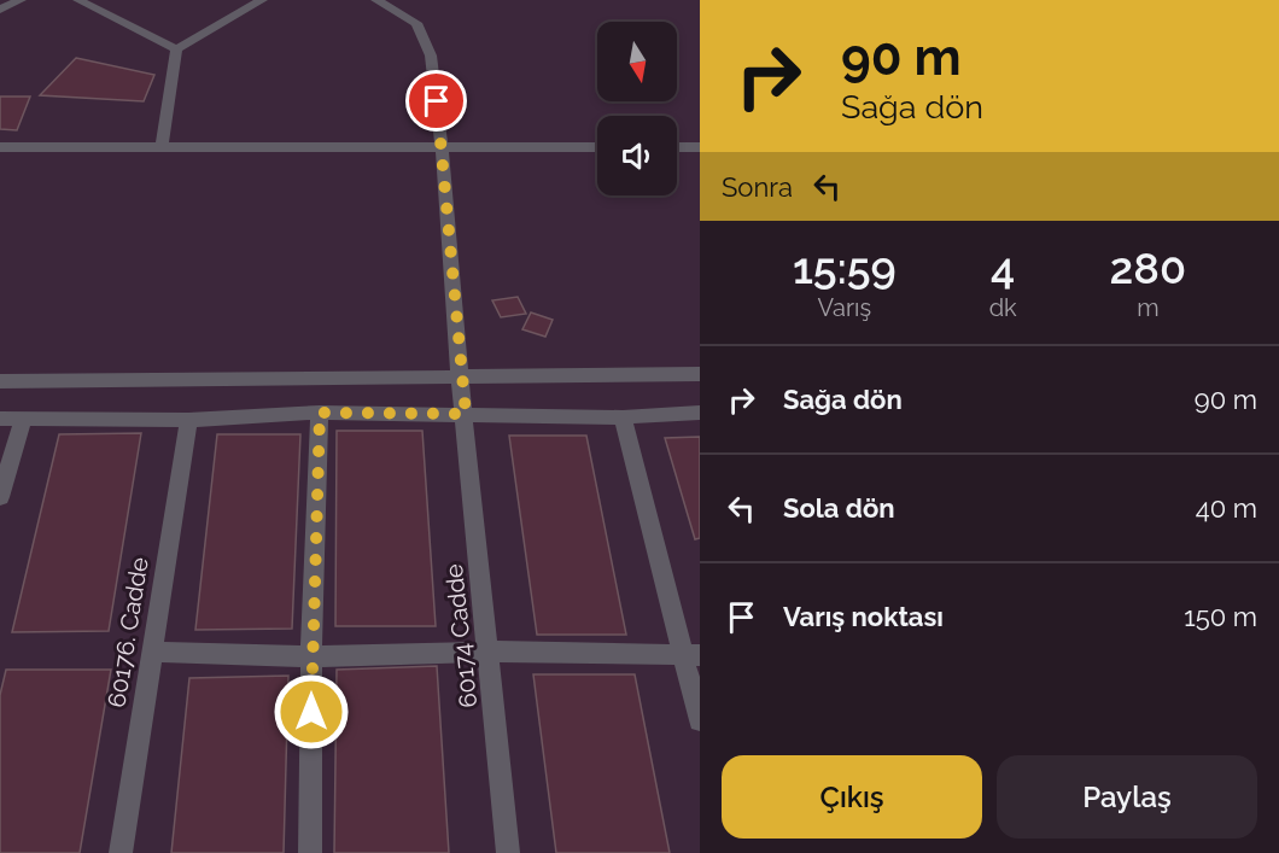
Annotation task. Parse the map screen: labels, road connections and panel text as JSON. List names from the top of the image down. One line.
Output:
{"streets":{"street":["60176. Cadde","60174 Cadde"]},"north":"bottom","page":{"turn":["90 m","Sağa dön"],"then":"Sonra","eta":["15:59","Varış","4","dk","280","m"],"list":[{"name":"Sağa dön","value":"90 m"},{"name":"Sola dön","value":"40 m"},{"name":"Varış noktası","value":"150 m"}],"buttons":["Çıkış","Paylaş"]}}
